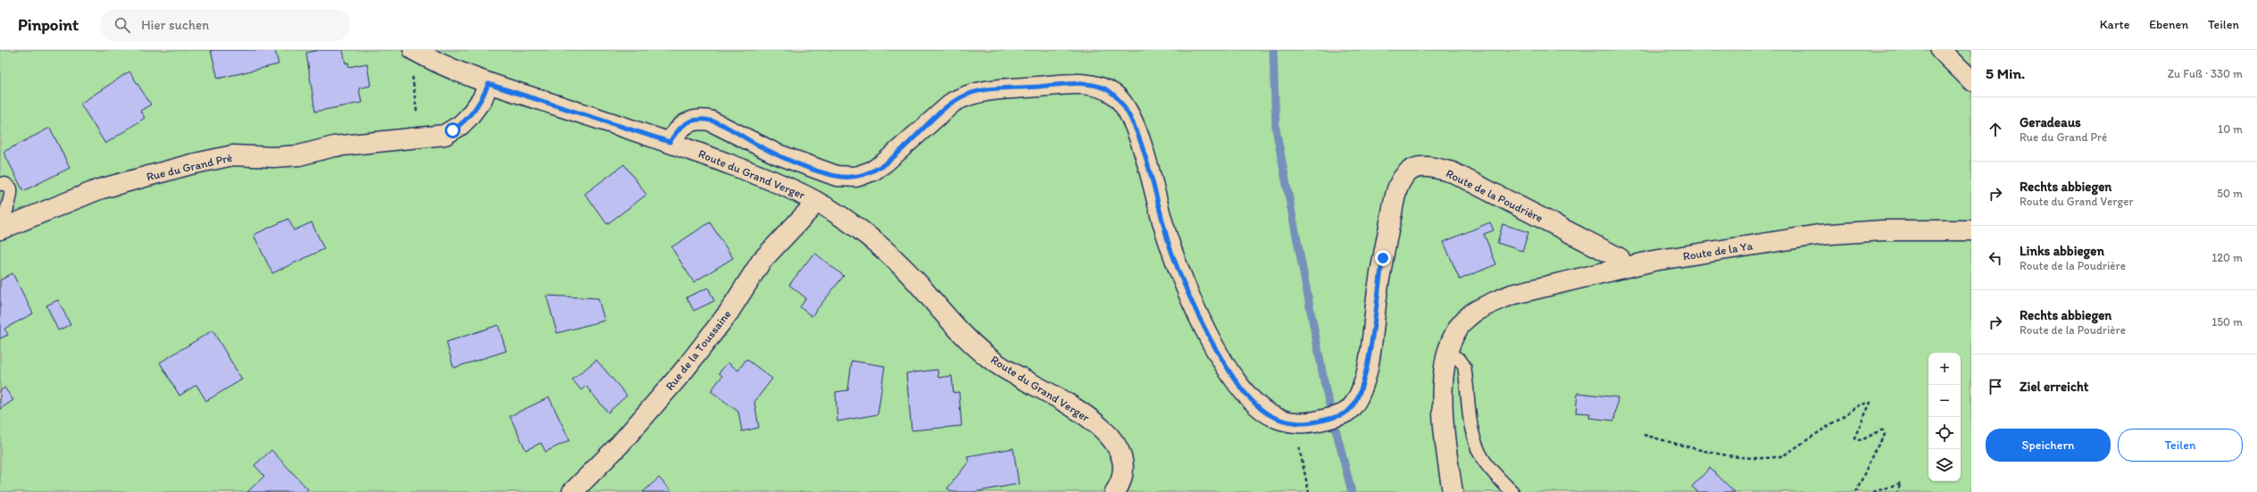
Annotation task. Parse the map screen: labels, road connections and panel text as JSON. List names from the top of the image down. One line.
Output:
{"streets":{"street":["Rue du Grand Pré","Route du Grand Verger","Route de la Poudrière","Route de la Ya","Rue de la Toussaine"]},"crossings":[["Rue du Grand Pré","Route du Grand Verger"],["Route du Grand Verger","Route de la Poudrière"],["Route du Grand Verger","Rue de la Toussaine"],["Route de la Poudrière","Route de la Ya"]],"page":{"header":"Pinpoint","search":"Hier suchen","nav":["Karte","Ebenen","Teilen"],"heading":["5 Min.","Zu Fuß · 330 m"],"list":[["Geradeaus","Rue du Grand Pré","10 m"],["Rechts abbiegen","Route du Grand Verger","50 m"],["Links abbiegen","Route de la Poudrière","120 m"],["Rechts abbiegen","Route de la Poudrière","150 m"],"Ziel erreicht"],"map_buttons":["+","−"],"buttons":["Speichern","Teilen"]}}
